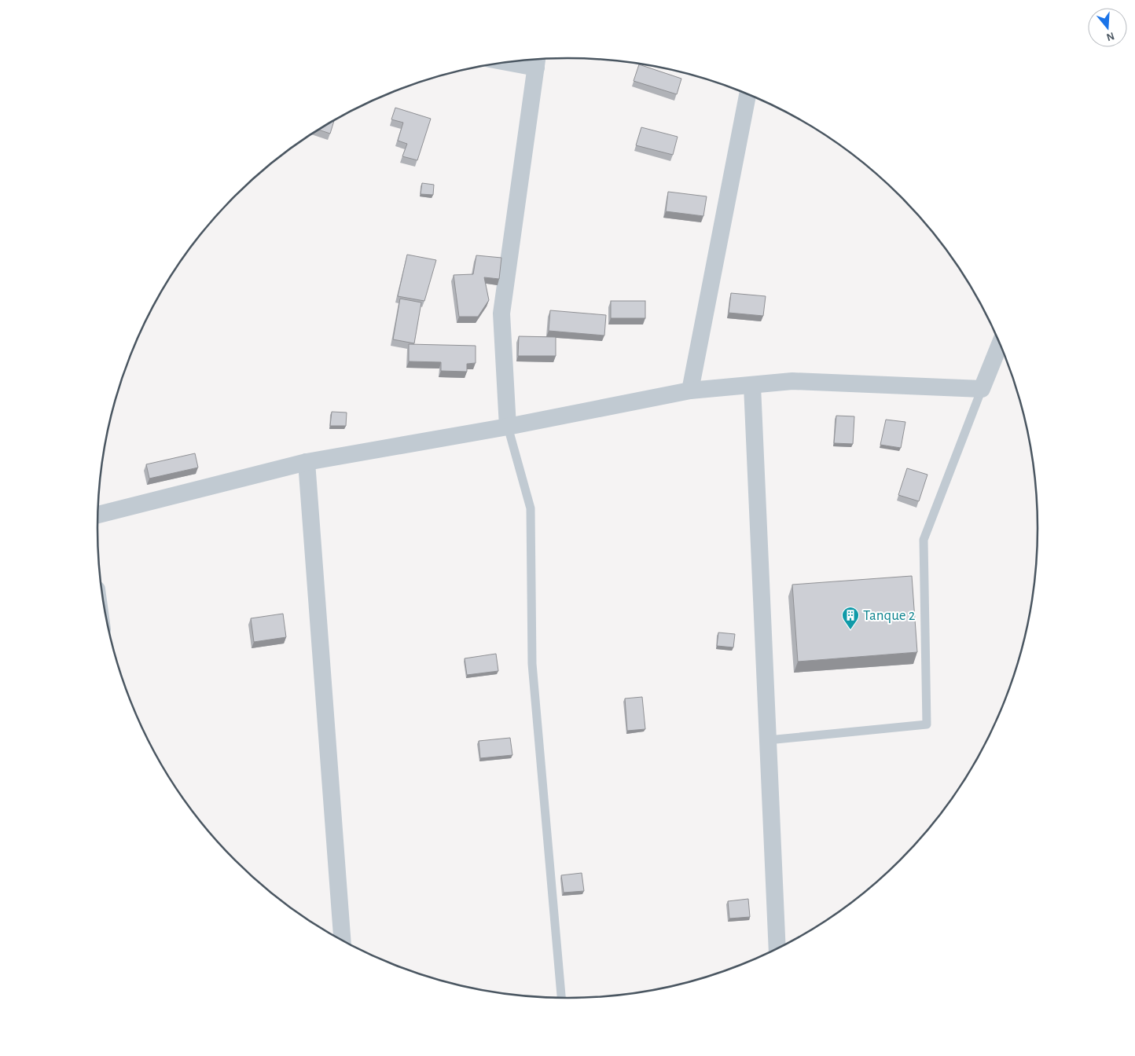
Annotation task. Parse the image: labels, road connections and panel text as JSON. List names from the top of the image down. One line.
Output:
{"places":{"building":["Tanque 2"]},"north":"bottom"}
